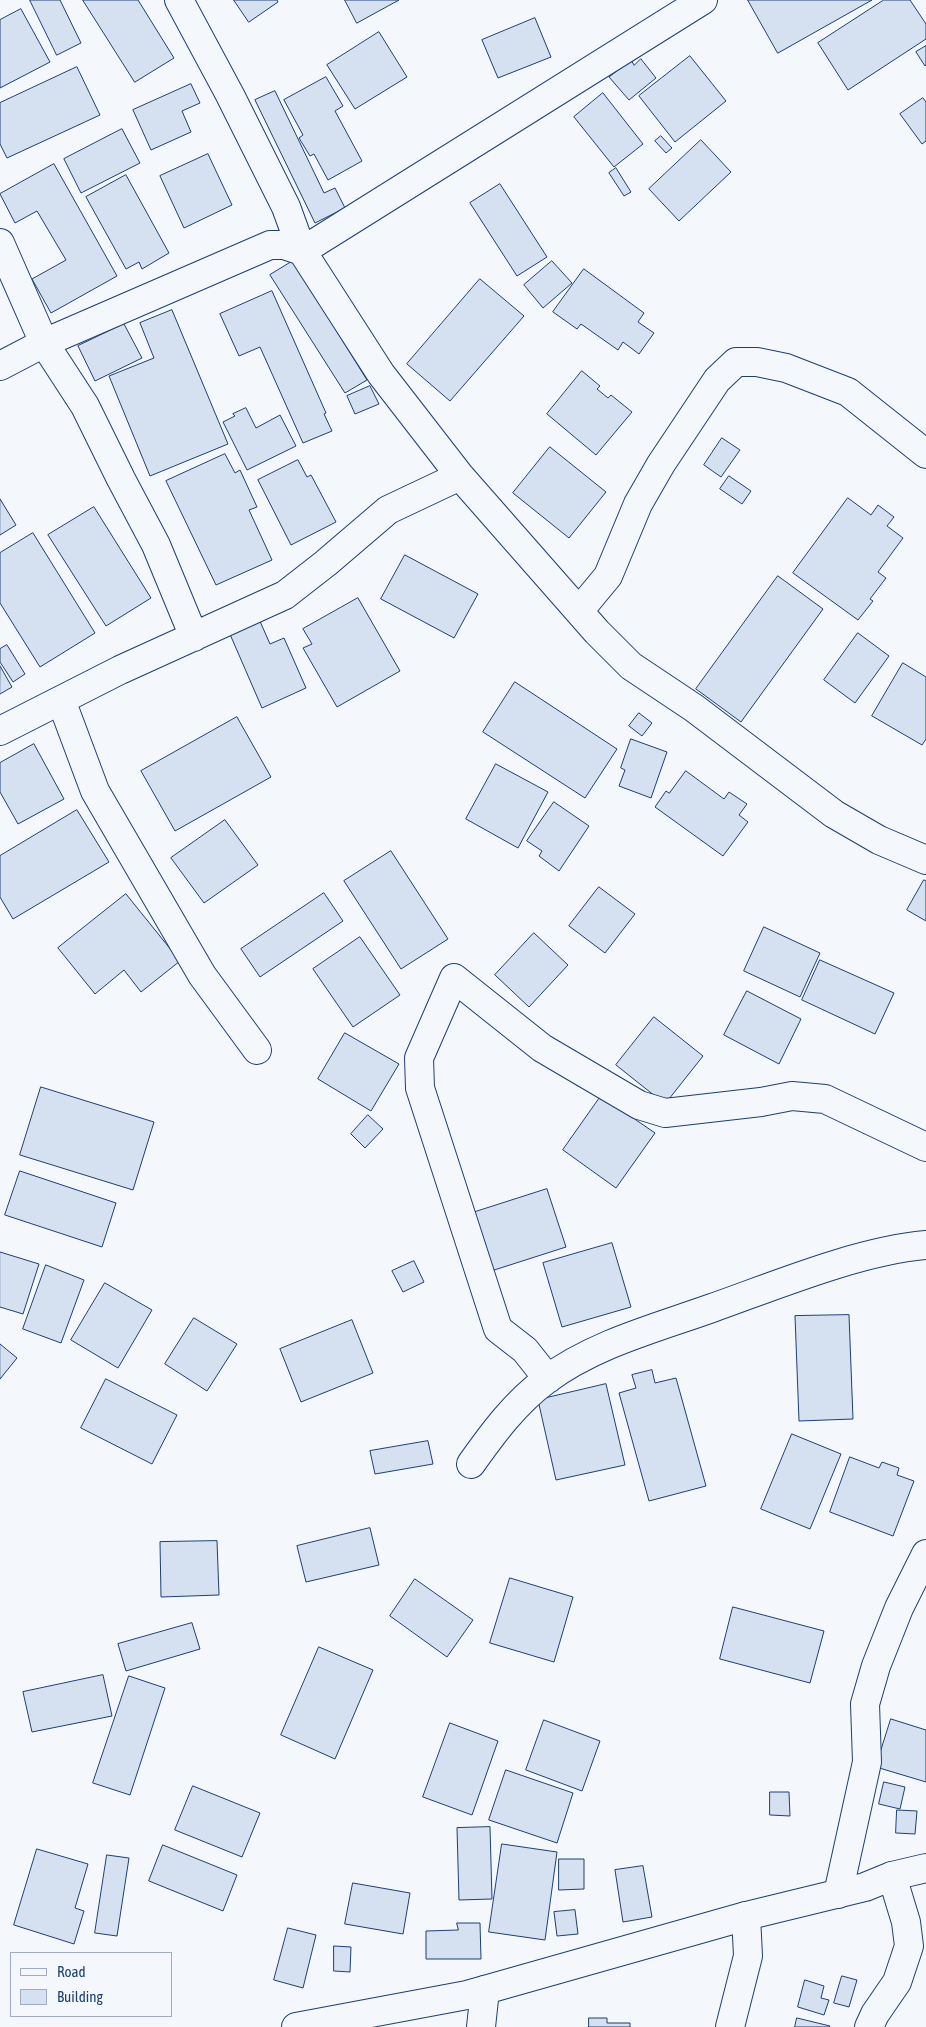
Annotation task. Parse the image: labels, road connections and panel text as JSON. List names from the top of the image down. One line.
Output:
{"legend":["Road","Building"]}
